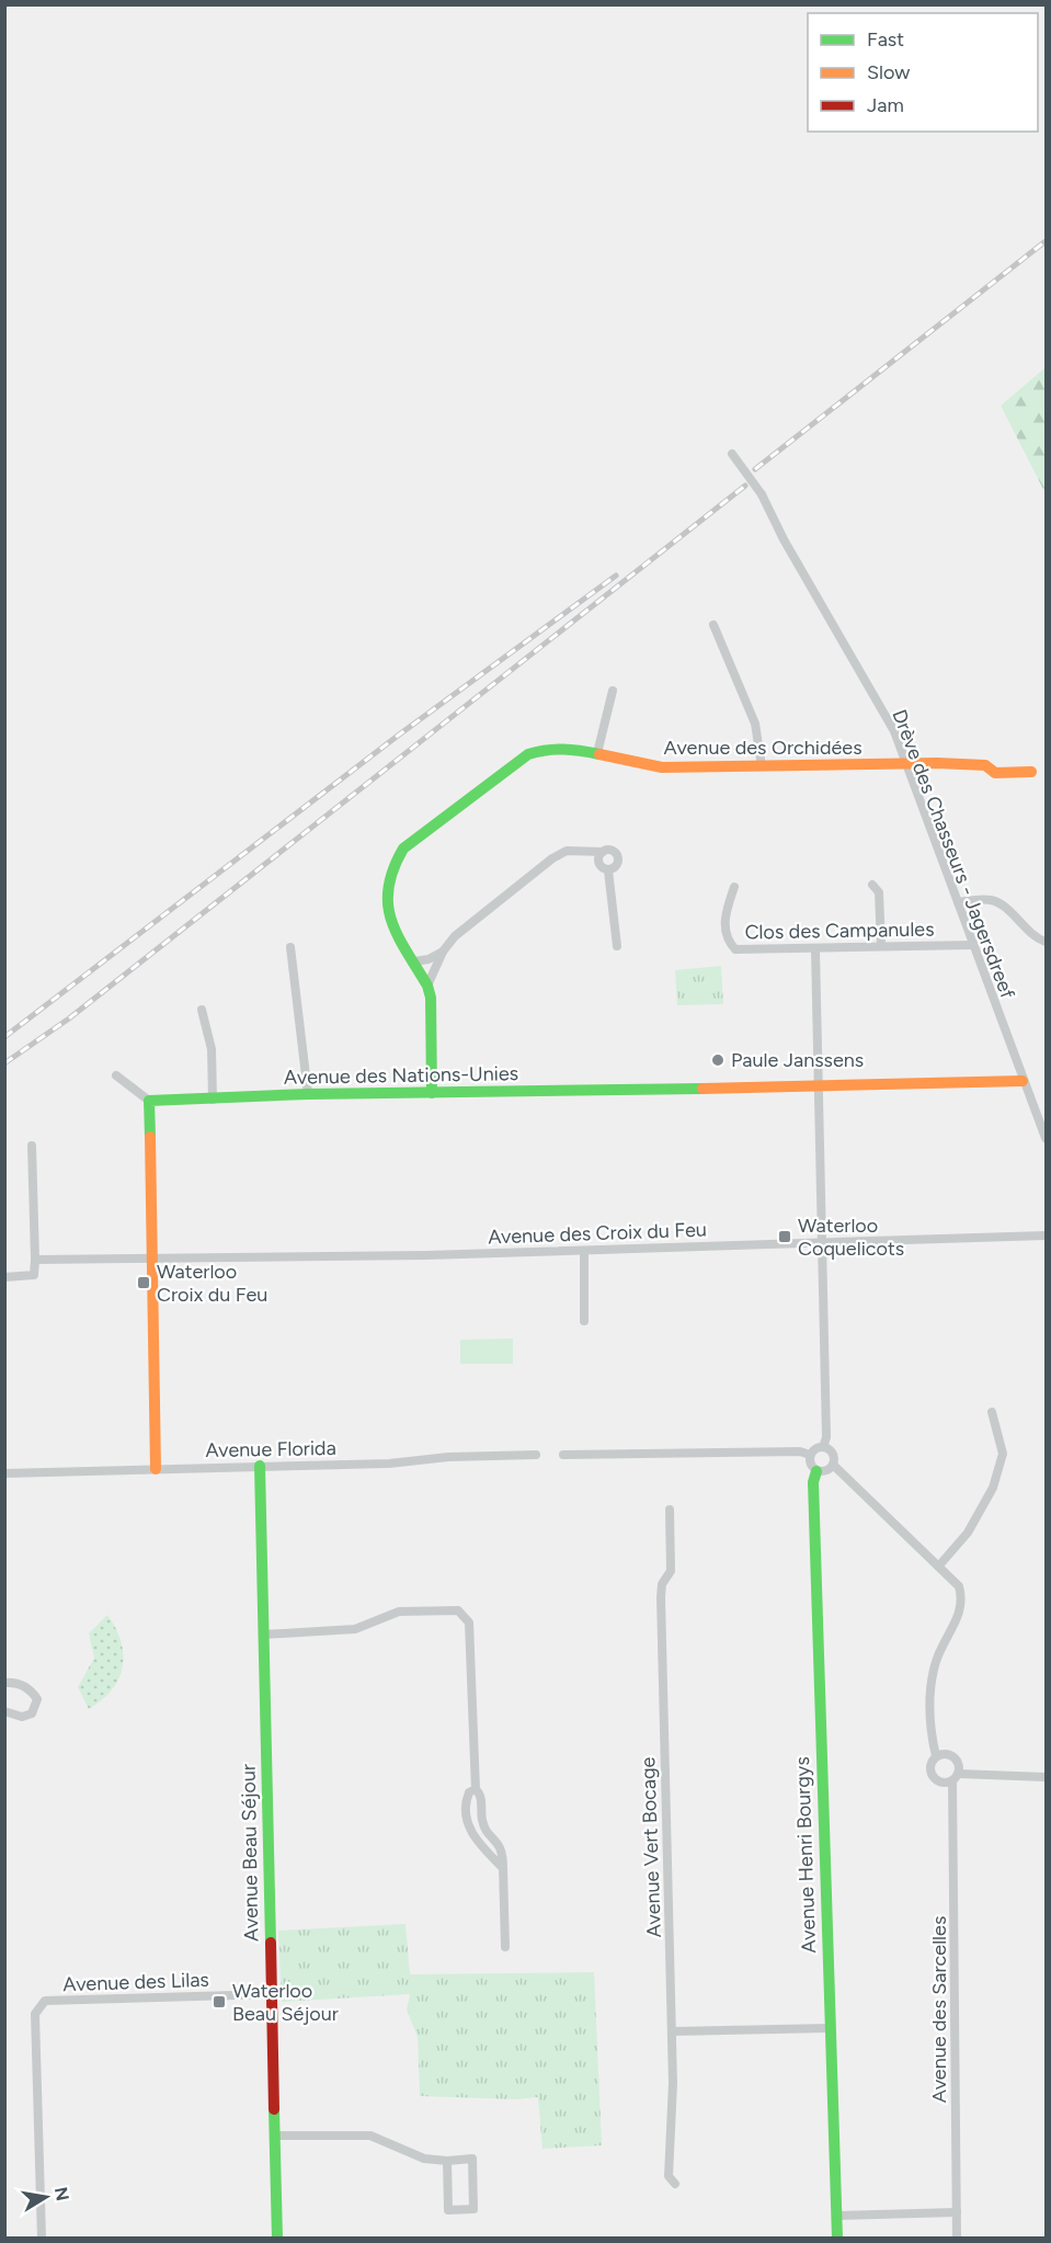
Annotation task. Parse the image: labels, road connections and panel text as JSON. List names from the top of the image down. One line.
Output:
{"streets":{"street":["Avenue des Orchidées","Drève des Chasseurs - Jagersdreef","Clos des Campanules","Avenue des Nations-Unies","Avenue des Croix du Feu","Avenue Florida","Avenue Vert Bocage","Avenue Beau Séjour","Avenue Henri Bourgys","Avenue des Lilas","Avenue des Sarcelles"]},"crossings":[["Avenue des Orchidées","Drève des Chasseurs - Jagersdreef"],["Avenue des Orchidées","Avenue des Nations-Unies"],["Drève des Chasseurs - Jagersdreef","Clos des Campanules"],["Drève des Chasseurs - Jagersdreef","Avenue des Nations-Unies"],["Avenue Florida","Avenue Beau Séjour"],["Avenue Beau Séjour","Avenue des Lilas"]],"places":{"other":["Paule Janssens"],"transit":["Waterloo Coquelicots","Waterloo Croix du Feu","Waterloo Beau Séjour"]},"legend":["Fast","Slow","Jam"],"north":"right"}
